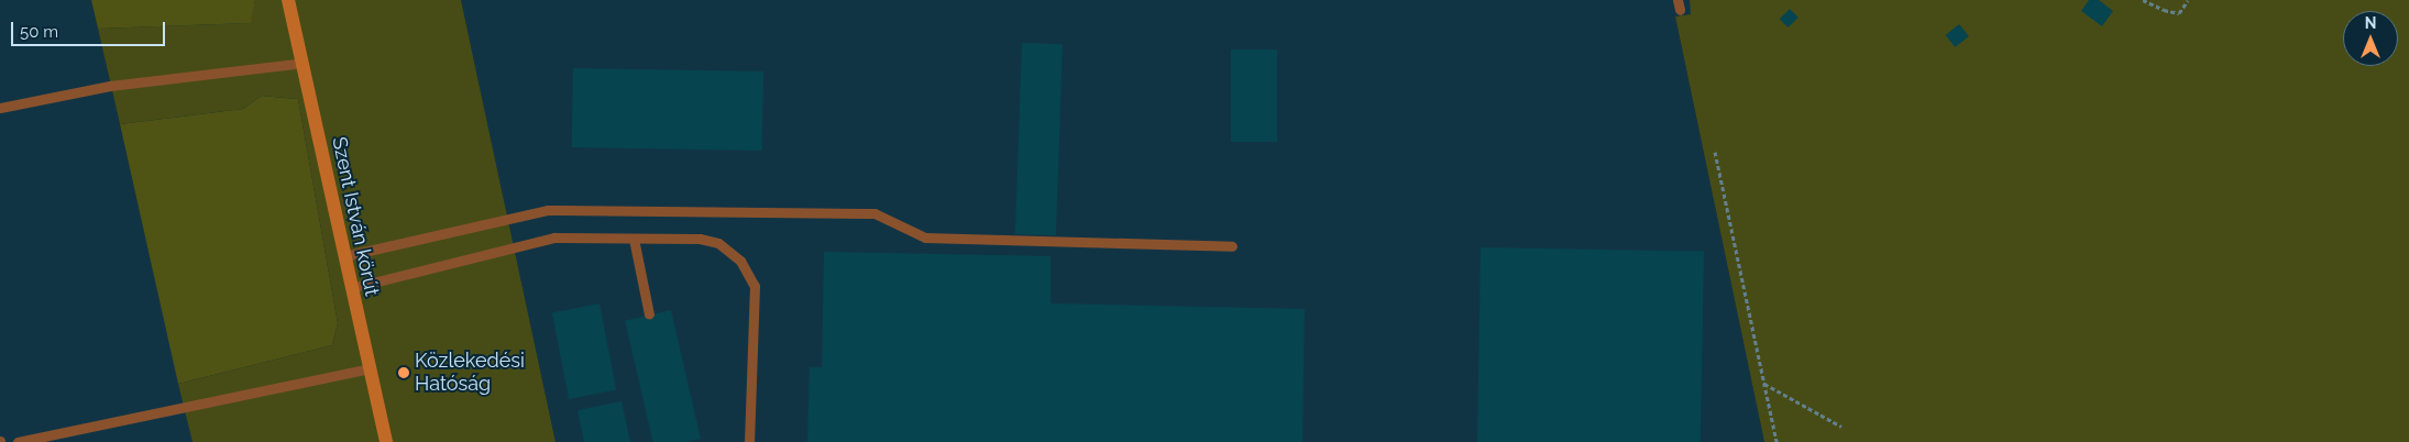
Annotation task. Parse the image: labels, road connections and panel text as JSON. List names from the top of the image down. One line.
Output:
{"streets":{"street":["Szent István körút"]},"places":["Közlekedési Hatóság"],"scale_bar":"50 m","north":"top"}
